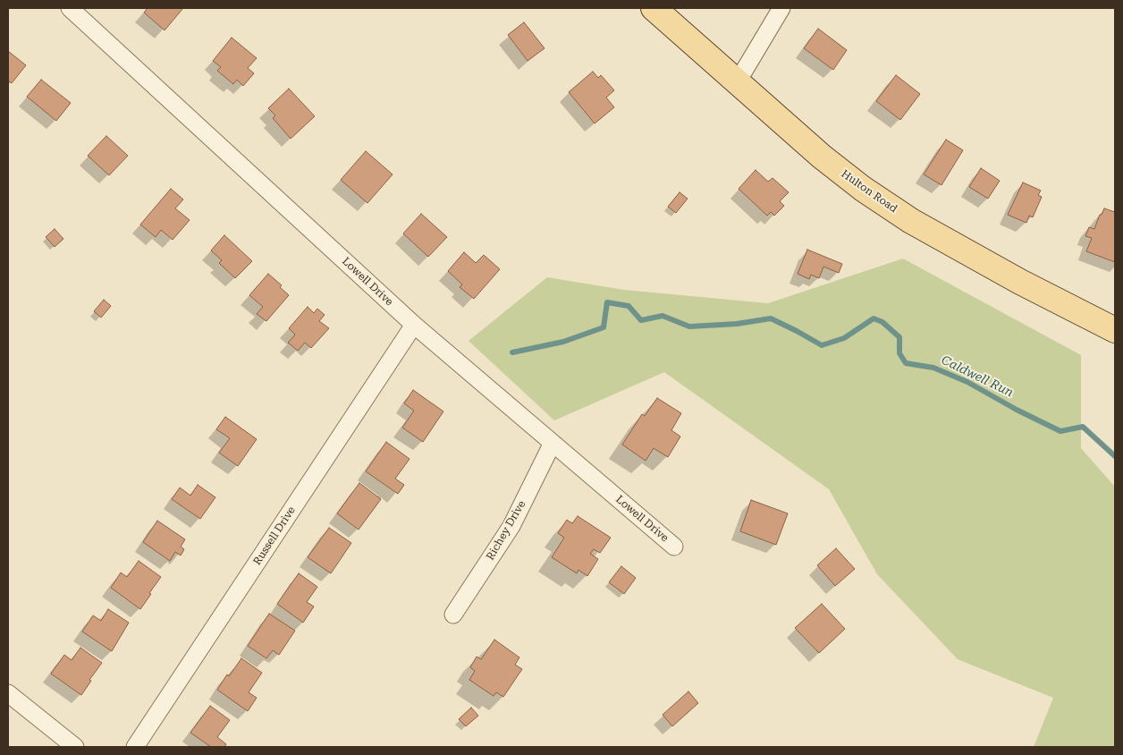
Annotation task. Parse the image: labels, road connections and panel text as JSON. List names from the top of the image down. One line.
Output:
{"streets":{"main road":["Hulton Road"],"street":["Lowell Drive","Richey Drive","Russell Drive"]},"crossings":[["Lowell Drive","Richey Drive"],["Lowell Drive","Russell Drive"]],"water":["Caldwell Run"]}
